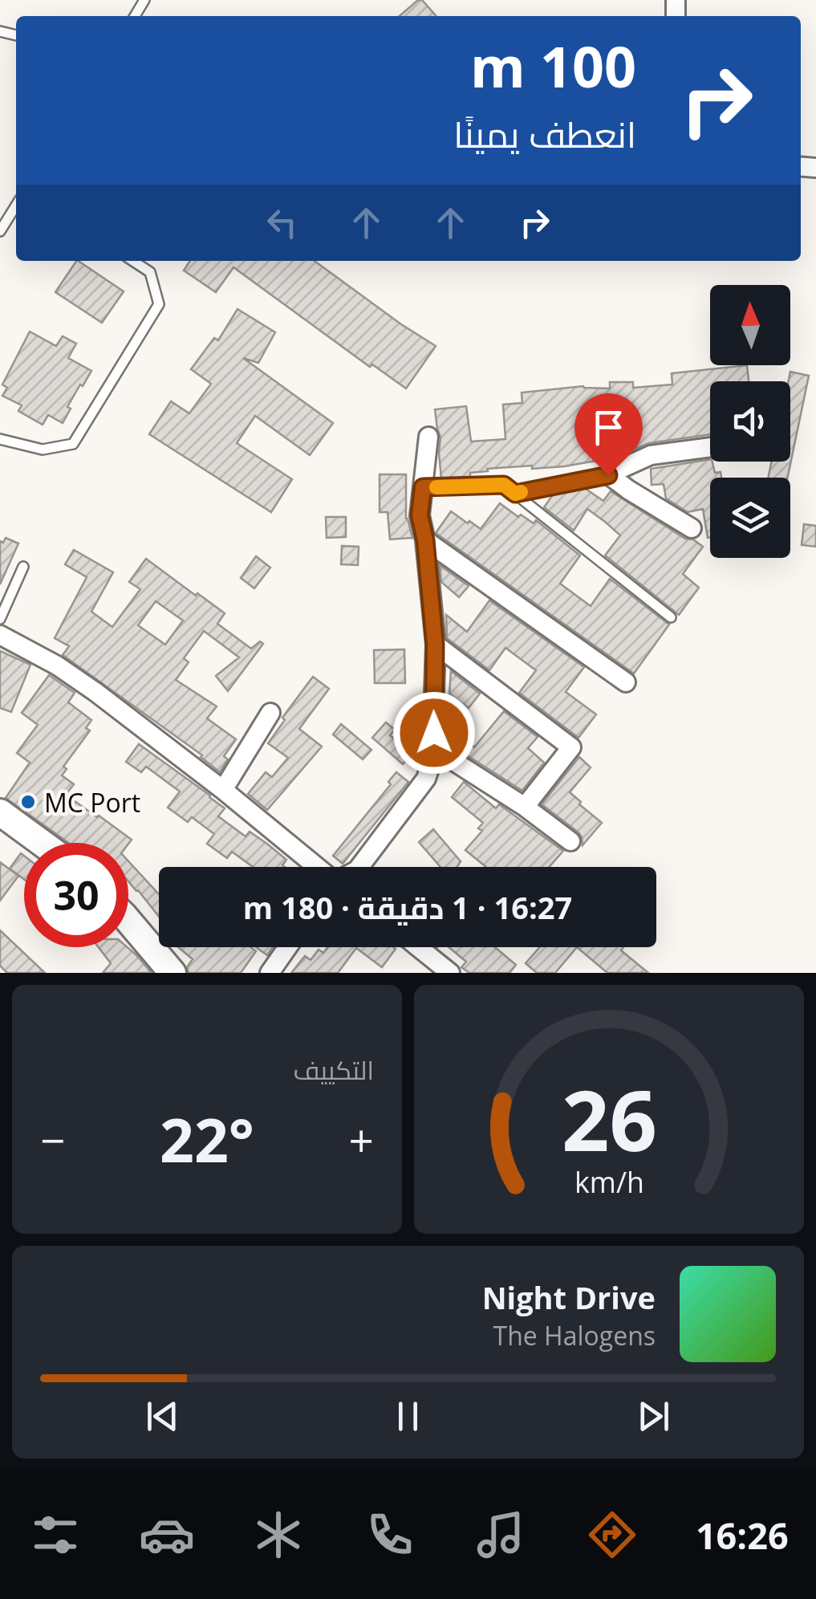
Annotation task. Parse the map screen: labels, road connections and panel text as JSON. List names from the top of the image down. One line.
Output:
{"places":["MC Port"],"north":"top","page":{"turn":["100 m","انعطف يمينًا"],"limit":"30","trip":"16:27 · 1 دقيقة · 180 m","tile":"التكييف","heat":["−","22°","+"],"song":["Night Drive","The Halogens"],"tabs":"16:26","gauge":["26","km/h"]}}
